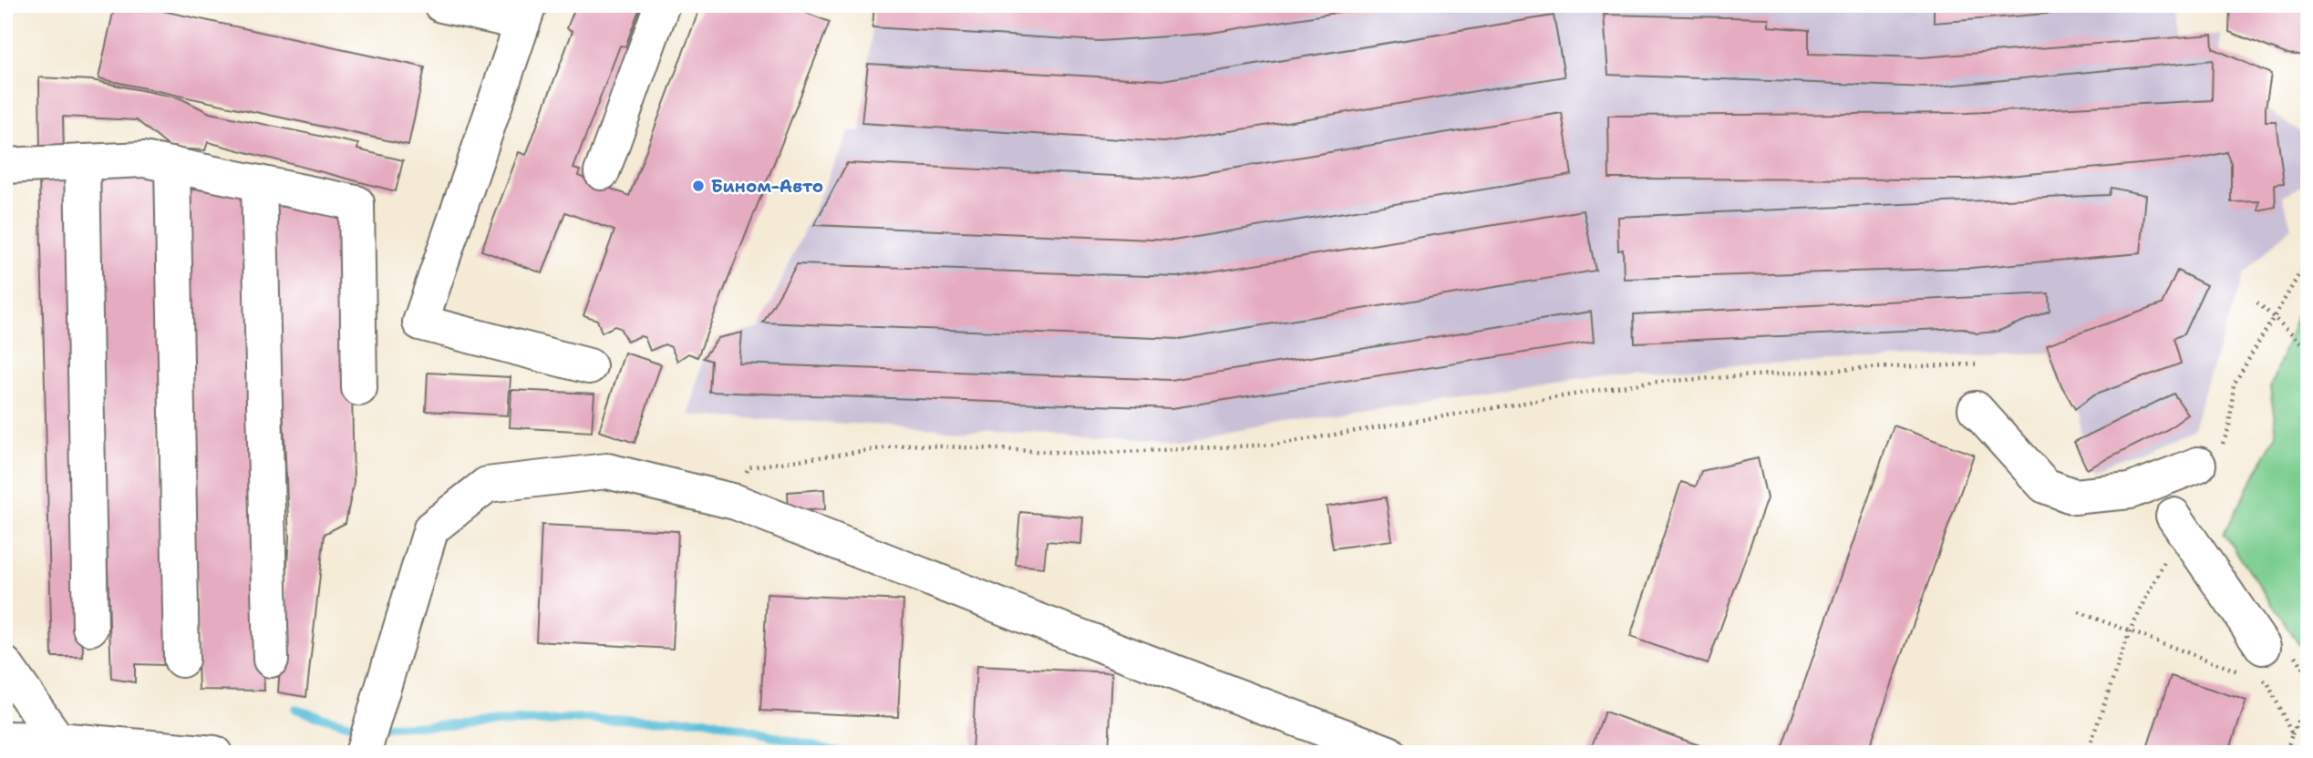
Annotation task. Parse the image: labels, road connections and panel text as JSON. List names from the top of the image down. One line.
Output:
{"places":["Бином-Авто"]}
